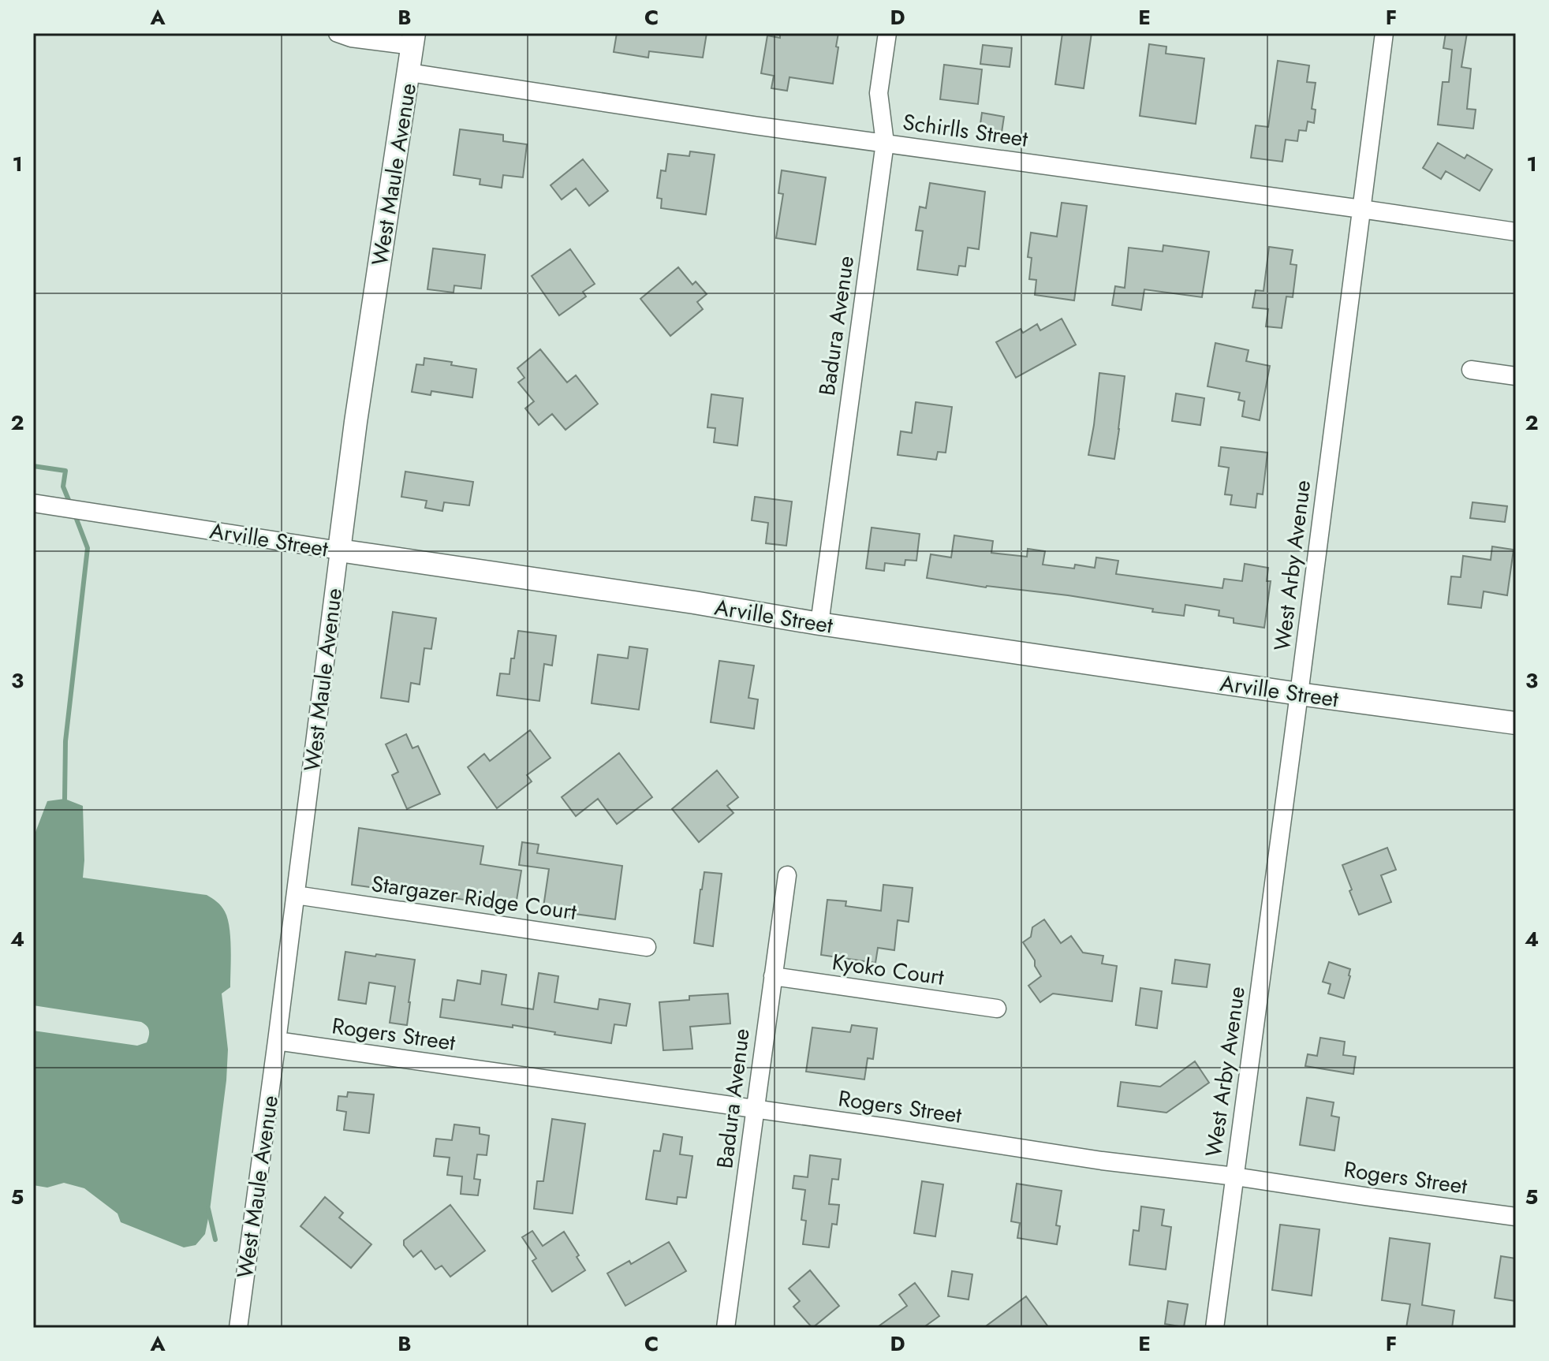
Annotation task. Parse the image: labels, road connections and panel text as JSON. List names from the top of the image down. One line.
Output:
{"streets":{"street":["Schirlls Street","West Maule Avenue","Badura Avenue","Arville Street","West Arby Avenue","Stargazer Ridge Court","Kyoko Court","Rogers Street"]},"crossings":[["Schirlls Street","West Maule Avenue"],["Schirlls Street","Badura Avenue"],["Schirlls Street","West Arby Avenue"],["West Maule Avenue","Arville Street"],["West Maule Avenue","Stargazer Ridge Court"],["West Maule Avenue","Rogers Street"],["Badura Avenue","Arville Street"],["Badura Avenue","Kyoko Court"],["Badura Avenue","Rogers Street"],["Arville Street","West Arby Avenue"],["West Arby Avenue","Rogers Street"]],"grid":{"columns":["A","B","C","D","E","F"],"rows":["1","2","3","4","5"]}}
